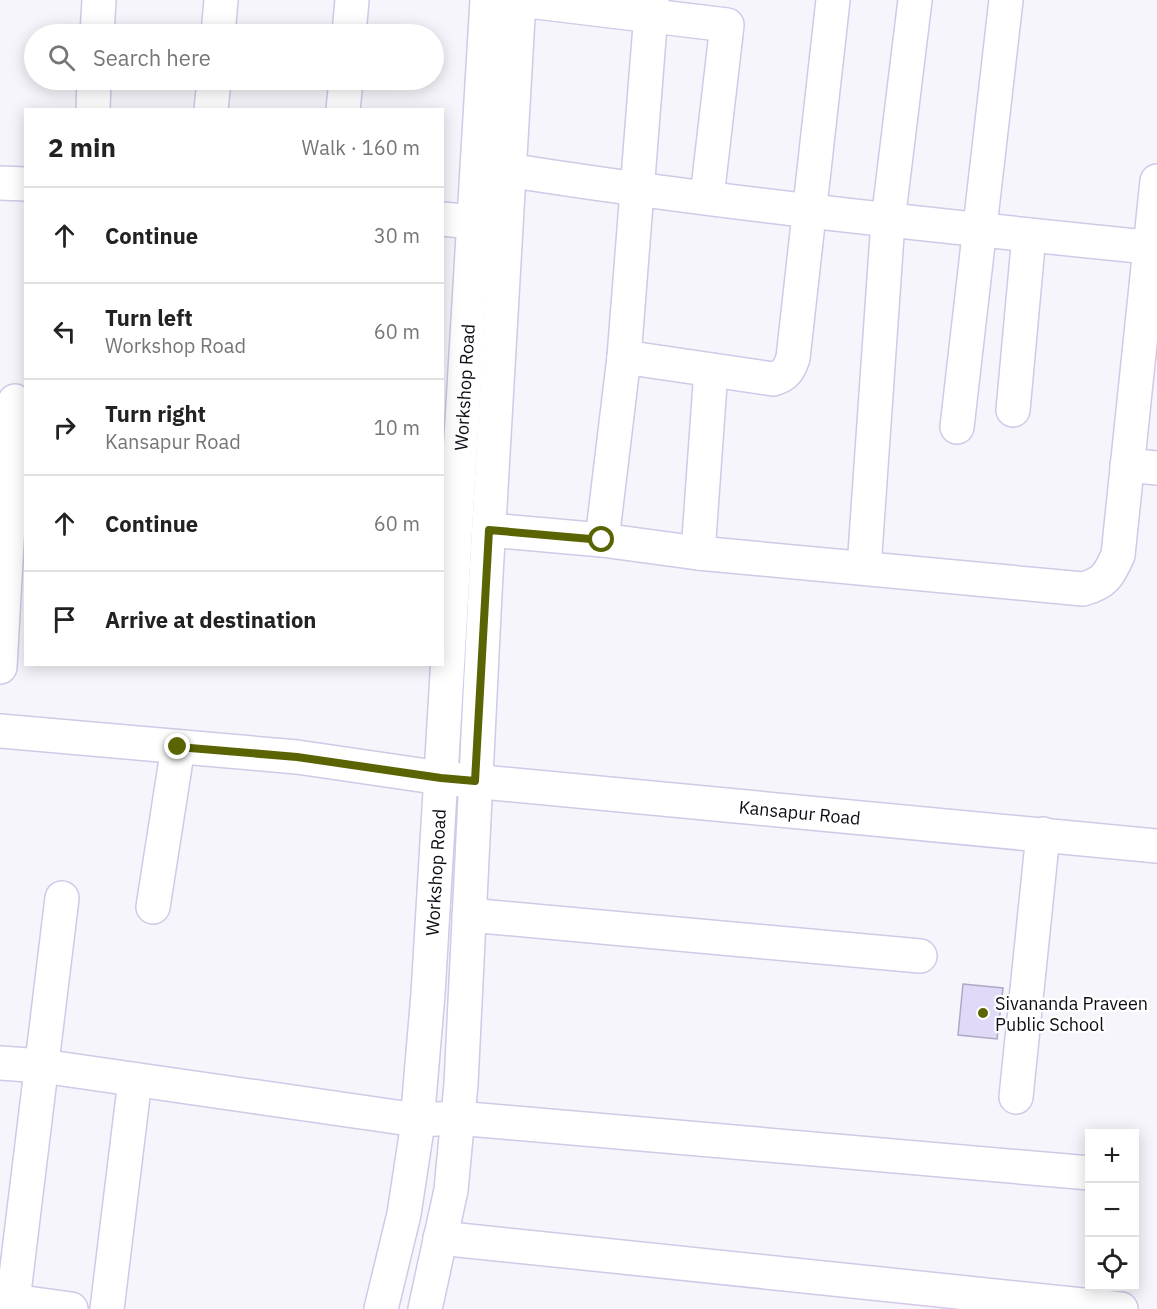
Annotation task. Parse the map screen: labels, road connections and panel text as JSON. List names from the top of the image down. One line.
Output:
{"streets":{"street":["Workshop Road","Kansapur Road"]},"crossings":[["Workshop Road","Kansapur Road"]],"places":["Sivananda Praveen Public School"],"page":{"search":"Search here","heading":["2 min","Walk · 160 m"],"list":[["Continue","30 m"],["Turn left","Workshop Road","60 m"],["Turn right","Kansapur Road","10 m"],["Continue","60 m"],"Arrive at destination"],"map_buttons":["+","−"]}}
